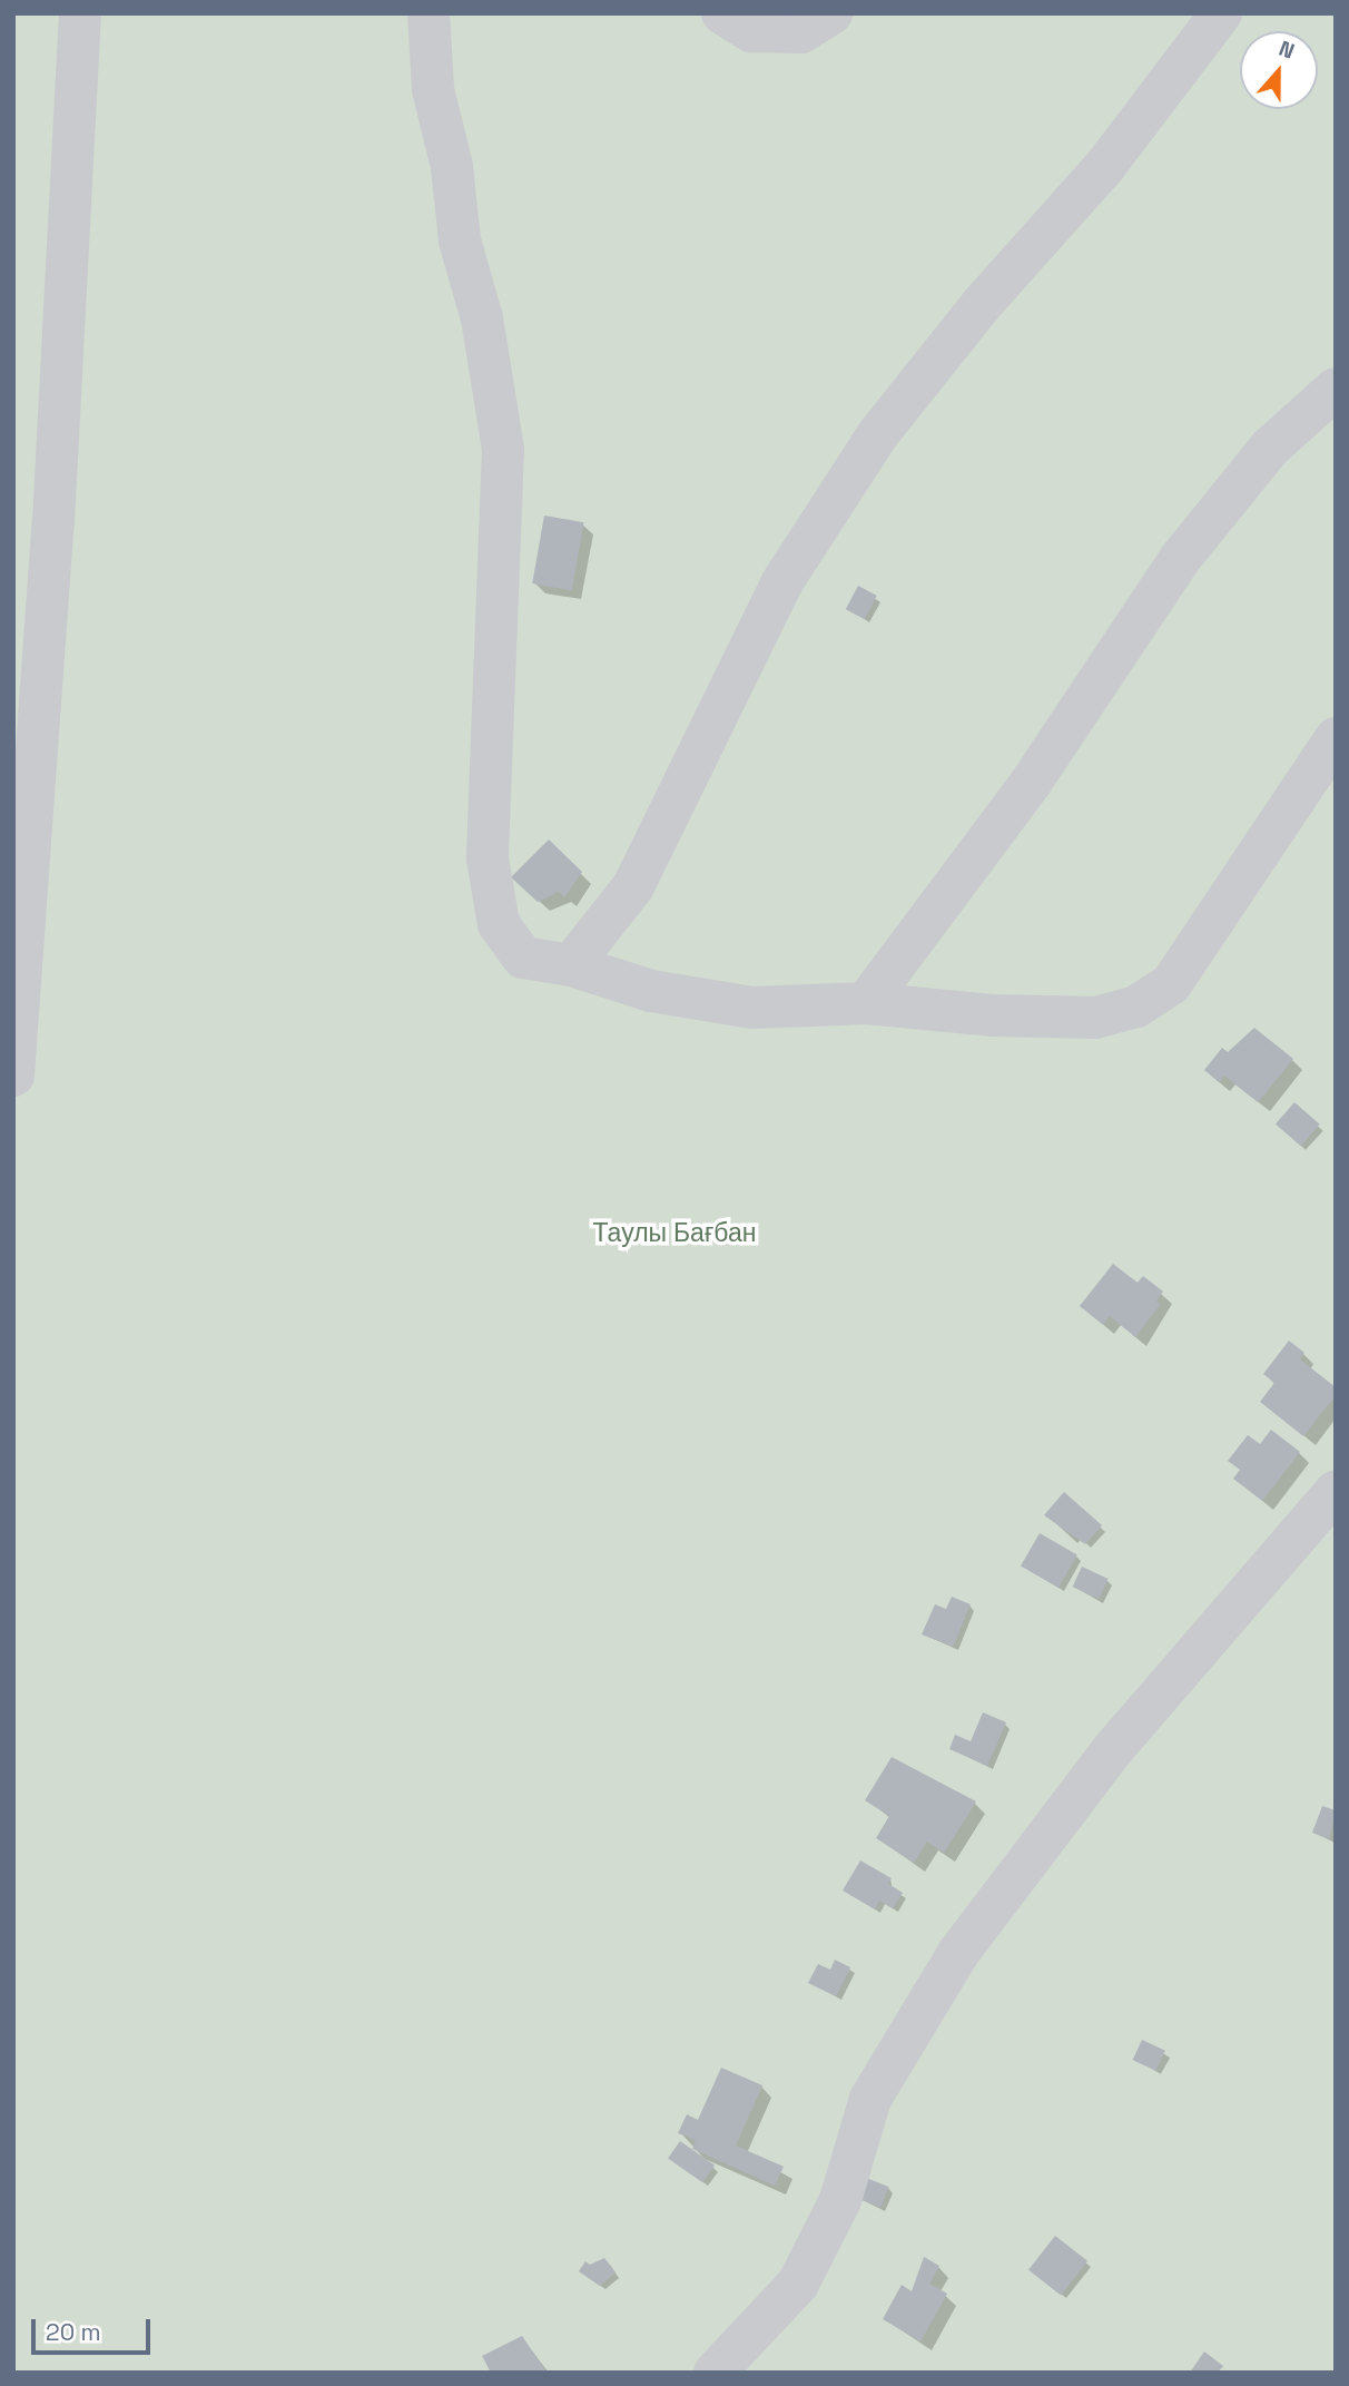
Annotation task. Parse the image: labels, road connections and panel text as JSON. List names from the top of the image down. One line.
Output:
{"parks":["Таулы Бағбан"],"scale_bar":"20 m","north":"top"}
